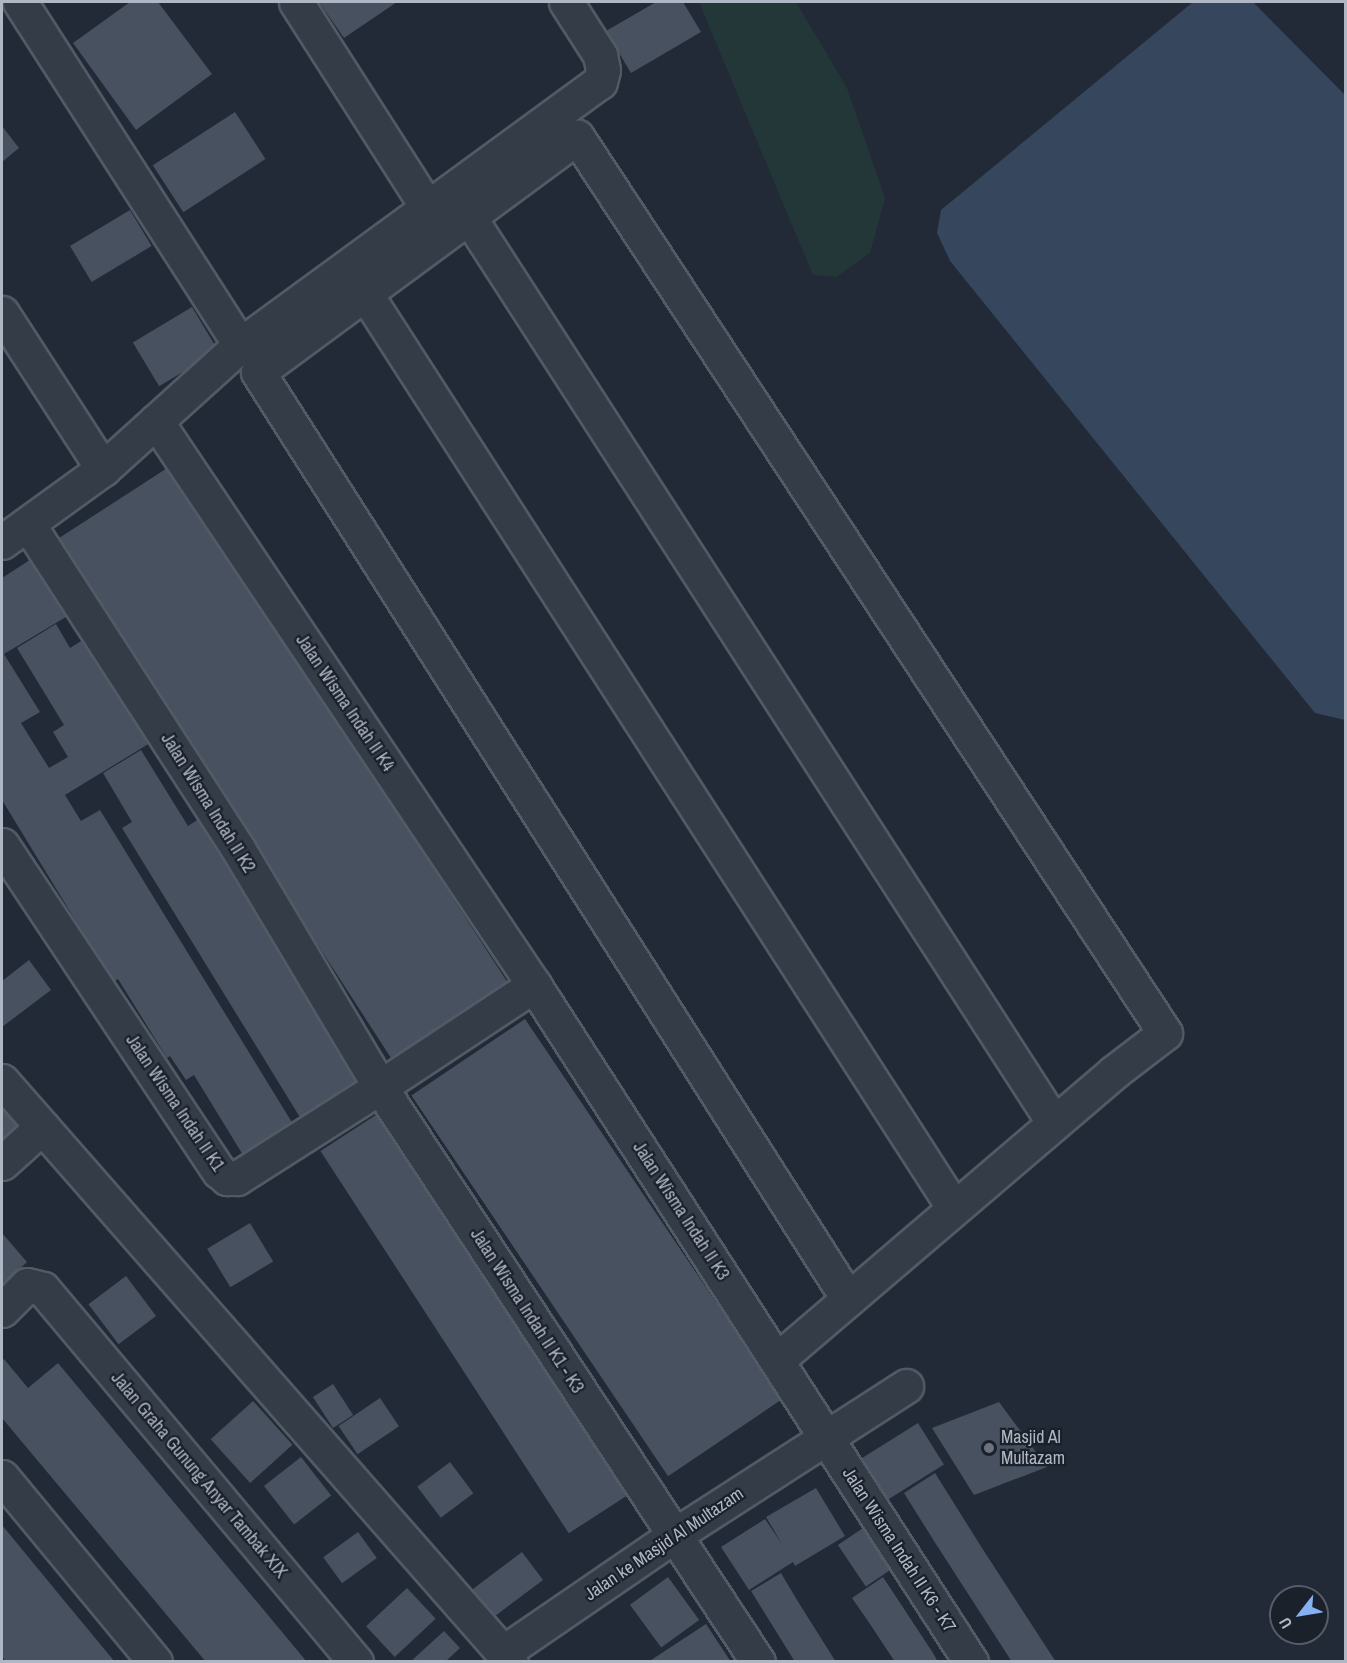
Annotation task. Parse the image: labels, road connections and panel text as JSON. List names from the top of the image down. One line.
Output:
{"streets":{"street":["Jalan Wisma Indah II K4","Jalan Wisma Indah II K2","Jalan Wisma Indah II K1","Jalan Wisma Indah II K3","Jalan Wisma Indah II K1 - K3","Jalan Graha Gunung Anyar Tambak XIX","Jalan ke Masjid Al Multazam","Jalan Wisma Indah II K6 - K7"]},"crossings":[["Jalan Wisma Indah II K4","Jalan Wisma Indah II K1"],["Jalan Wisma Indah II K4","Jalan Wisma Indah II K3"],["Jalan Wisma Indah II K2","Jalan Wisma Indah II K1"],["Jalan Wisma Indah II K2","Jalan Wisma Indah II K1 - K3"],["Jalan Wisma Indah II K1","Jalan Wisma Indah II K3"],["Jalan Wisma Indah II K1","Jalan Wisma Indah II K1 - K3"],["Jalan Wisma Indah II K3","Jalan ke Masjid Al Multazam"],["Jalan Wisma Indah II K3","Jalan Wisma Indah II K6 - K7"],["Jalan Wisma Indah II K1 - K3","Jalan ke Masjid Al Multazam"],["Jalan ke Masjid Al Multazam","Jalan Wisma Indah II K6 - K7"]],"places":["Masjid Al Multazam"],"north":"bottom left"}
